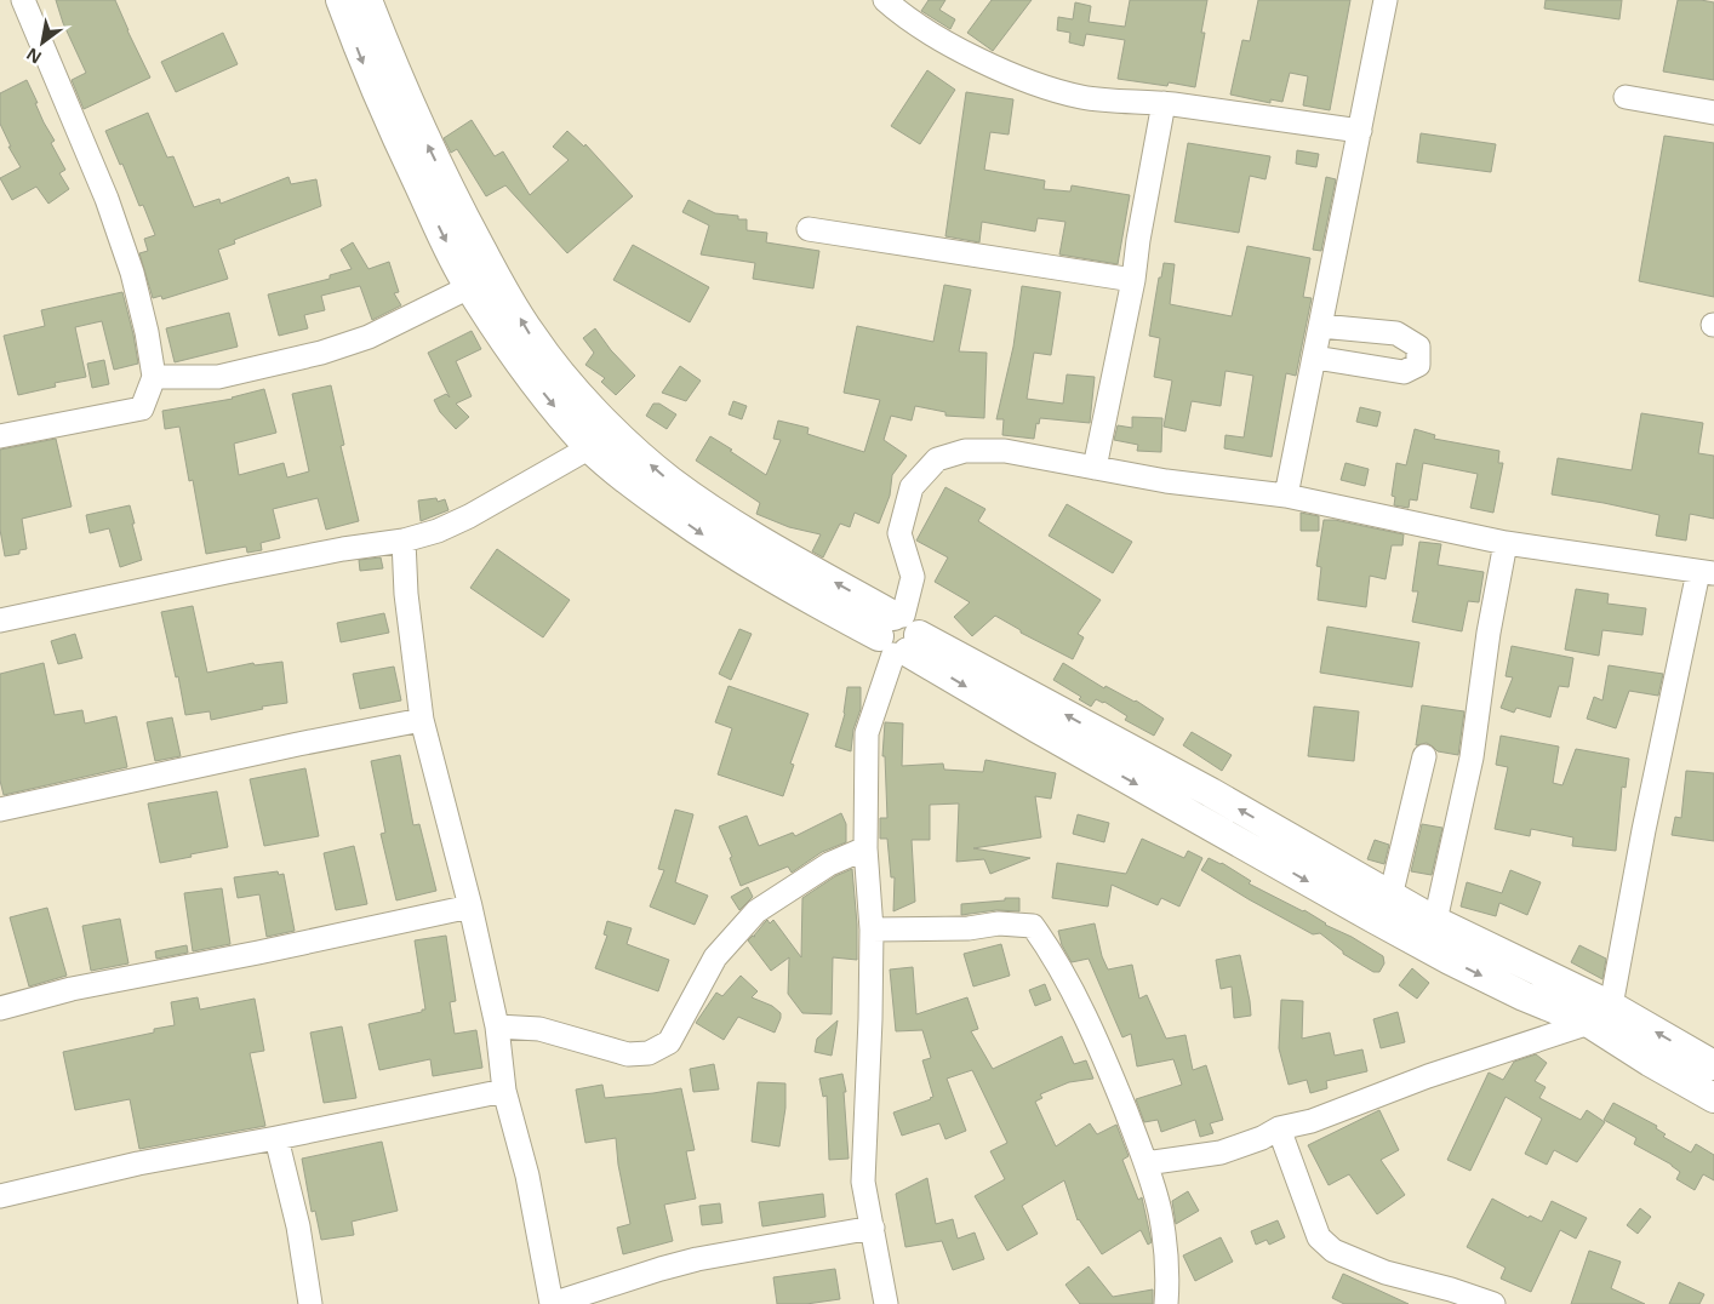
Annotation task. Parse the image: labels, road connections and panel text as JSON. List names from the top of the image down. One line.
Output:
{"north":"bottom left"}
